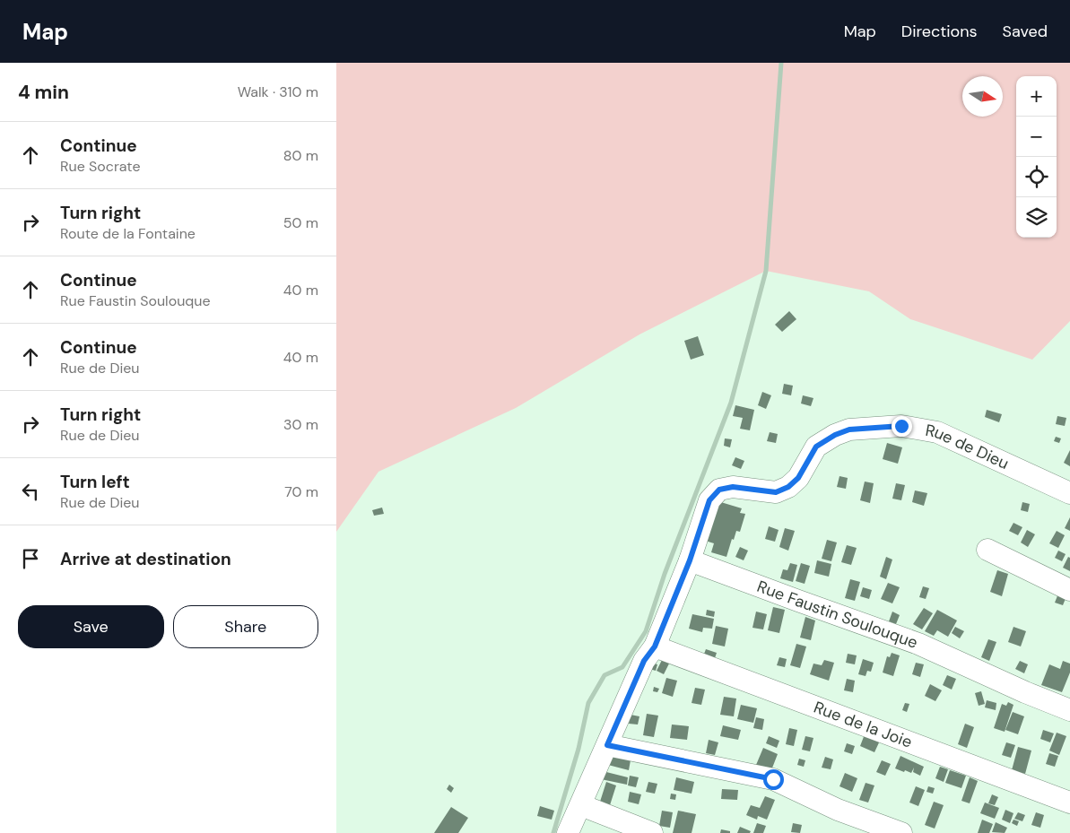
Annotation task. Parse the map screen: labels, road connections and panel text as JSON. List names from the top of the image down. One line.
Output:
{"streets":{"street":["Rue de Dieu","Rue Faustin Soulouque","Rue de la Joie"]},"crossings":[["Rue de Dieu","Rue Faustin Soulouque"]],"north":"right","page":{"header":"Map","nav":["Map","Directions","Saved"],"heading":["4 min","Walk · 310 m"],"map_buttons":["+","−"],"list":[["Continue","Rue Socrate","80 m"],["Turn right","Route de la Fontaine","50 m"],["Continue","Rue Faustin Soulouque","40 m"],["Continue","Rue de Dieu","40 m"],["Turn right","Rue de Dieu","30 m"],["Turn left","Rue de Dieu","70 m"],"Arrive at destination"],"buttons":["Save","Share"]}}
